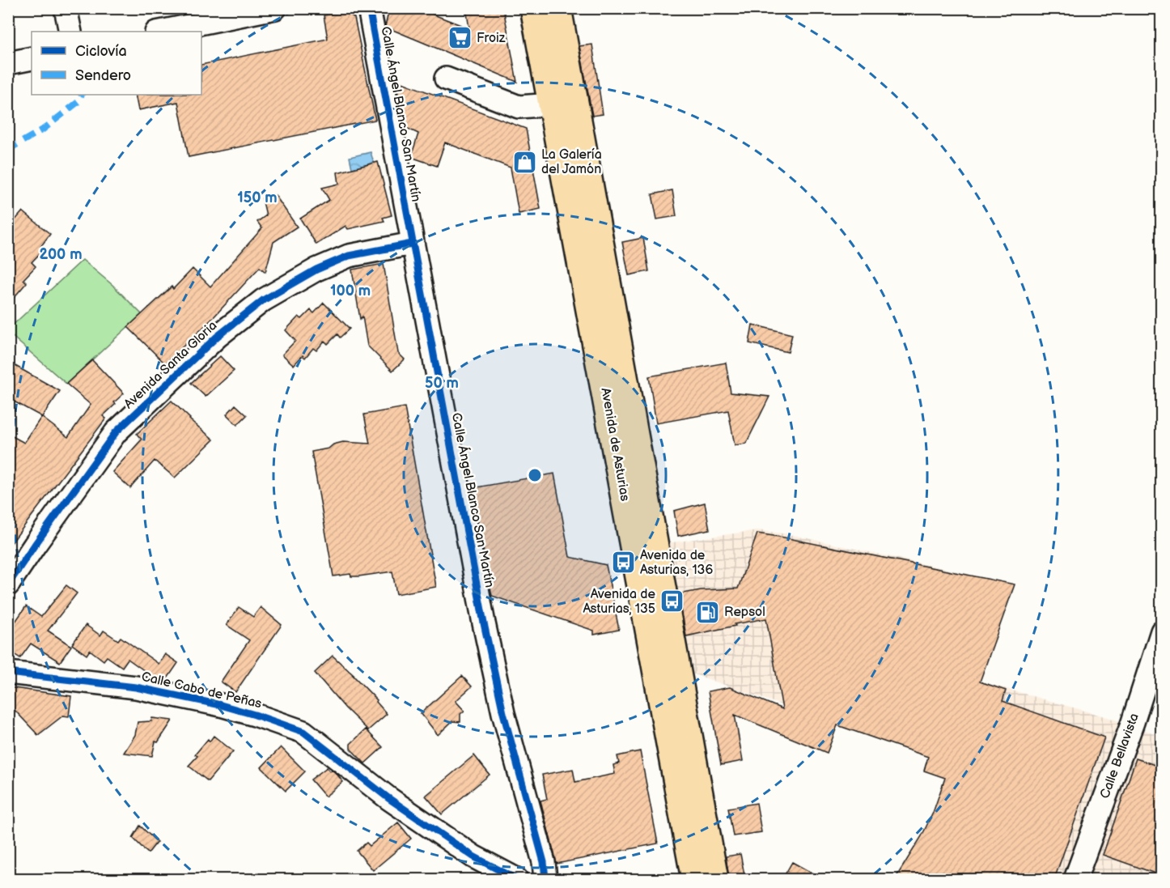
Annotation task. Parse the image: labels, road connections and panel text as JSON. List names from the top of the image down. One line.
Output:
{"streets":{"main road":["Avenida de Asturias"],"street":["Calle Ángel Blanco San Martín","Avenida Santa Gloria","Calle Cabo de Peñas","Calle Bellavista"]},"crossings":[["Calle Ángel Blanco San Martín","Avenida Santa Gloria"]],"places":{"supermarket":["Froiz"],"shop":["La Galería del Jamón"],"bus stop":["Avenida de Asturias, 136","Avenida de Asturias, 135"],"fuel station":["Repsol"]},"legend":["Ciclovía","Sendero"],"rings":["150 m","200 m","100 m","50 m"]}
